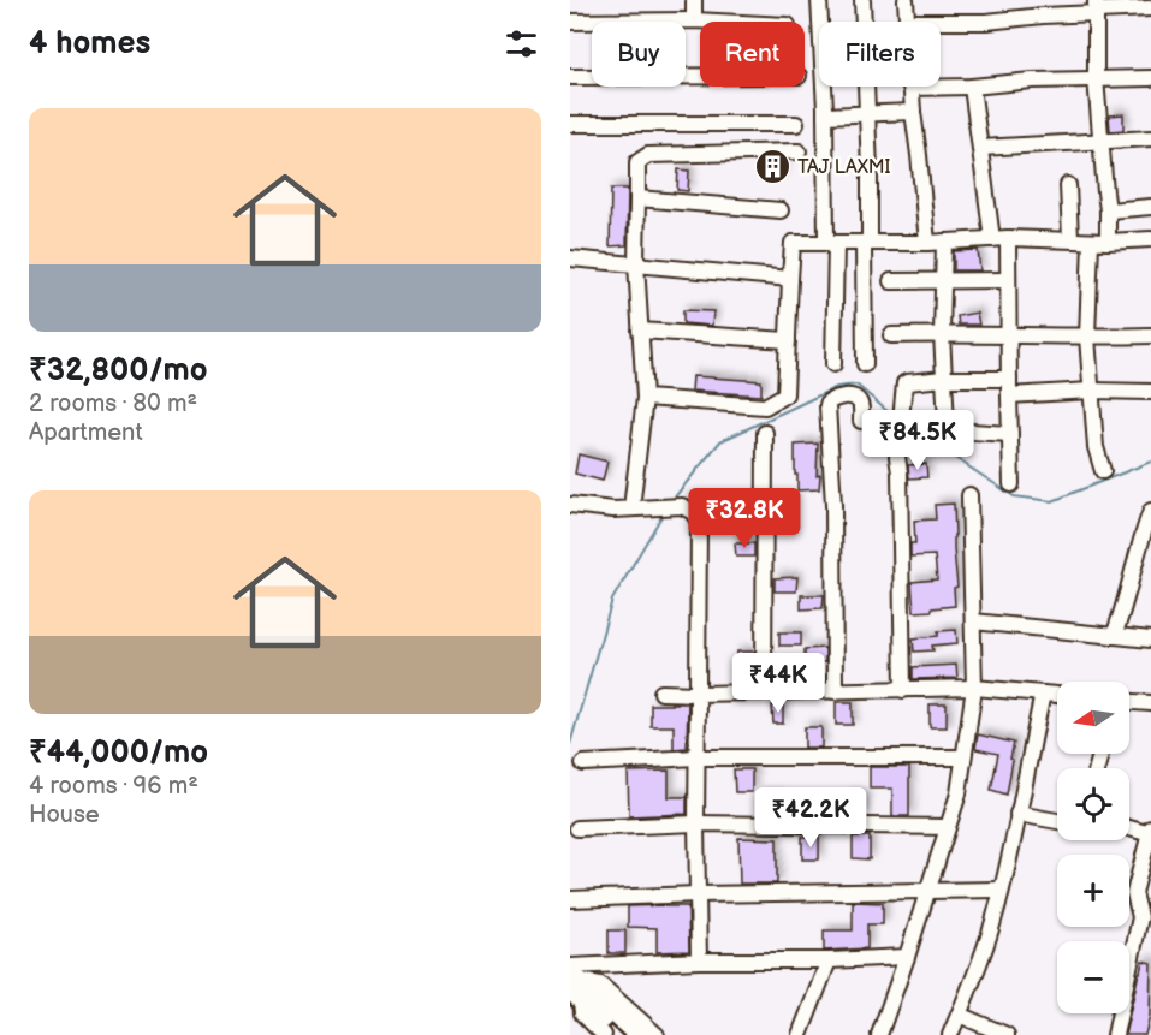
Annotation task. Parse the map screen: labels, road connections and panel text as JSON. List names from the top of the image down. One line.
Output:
{"places":{"building":["TAJ LAXMI"]},"north":"left","page":{"heading":"4 homes","chip":["Buy","Rent","Filters"],"list":[{"name":"₹32,800/mo","note":"2 rooms · 80 m² · Apartment"},{"name":"₹44,000/mo","note":"4 rooms · 96 m² · House"}],"price":["₹84.5K","₹32.8K","₹44K","₹42.2K"],"map_buttons":["+","−"]}}
